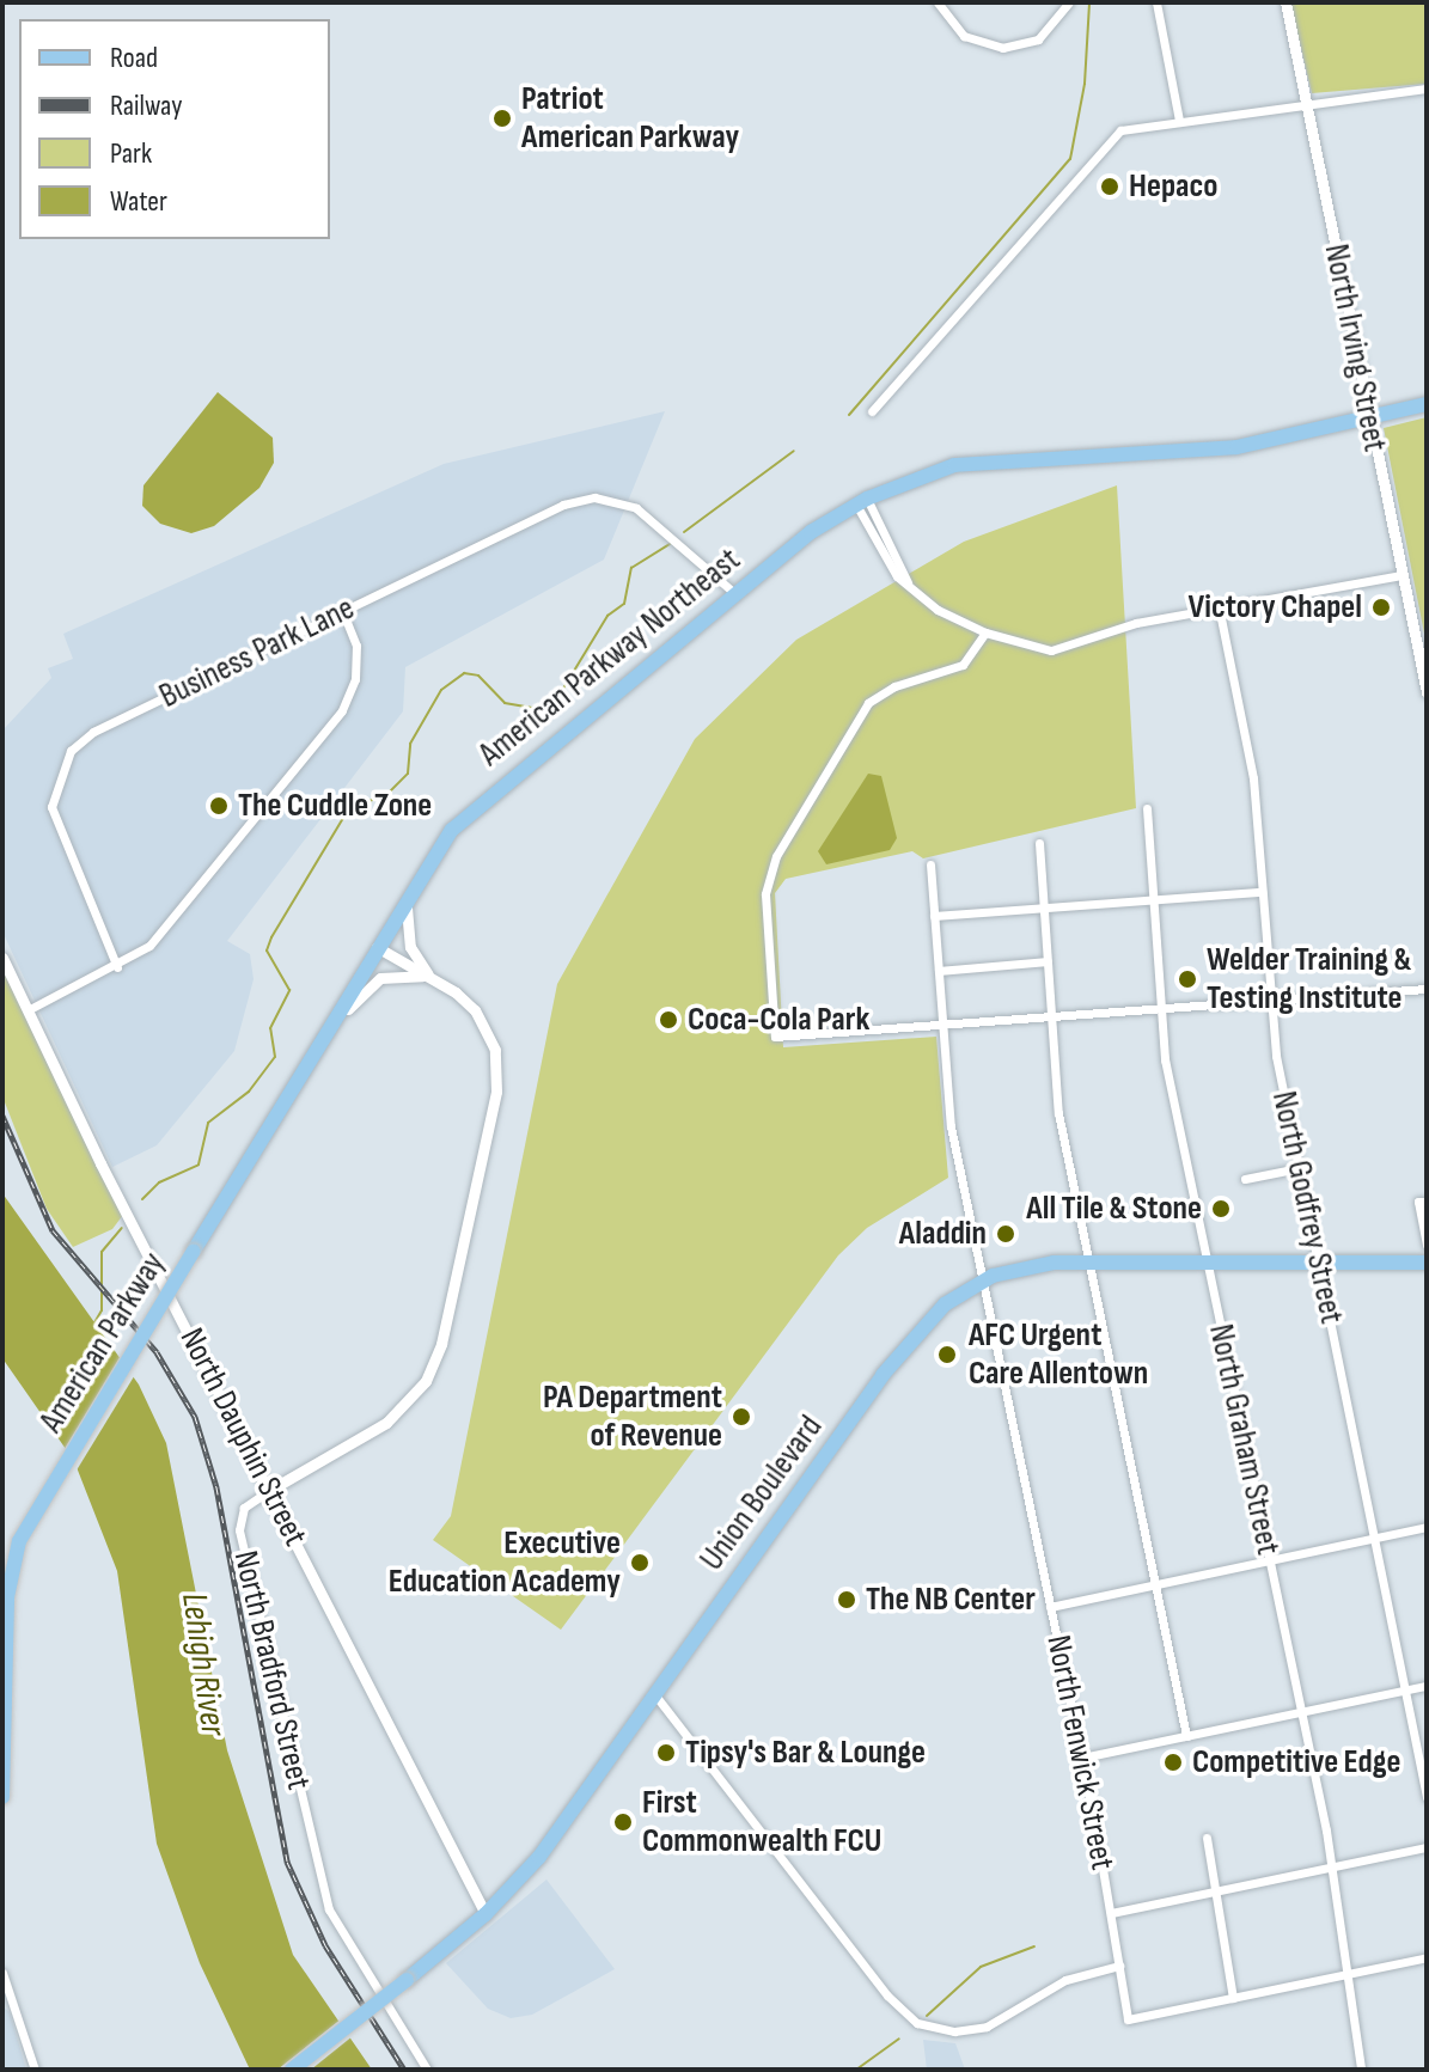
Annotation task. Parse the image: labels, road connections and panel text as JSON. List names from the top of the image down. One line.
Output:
{"streets":{"main road":["American Parkway Northeast","American Parkway","Union Boulevard"],"street":["North Irving Street","Business Park Lane","North Godfrey Street","North Dauphin Street","North Graham Street","North Bradford Street","North Fenwick Street"]},"crossings":[["North Irving Street","American Parkway Northeast"],["Business Park Lane","American Parkway Northeast"],["American Parkway Northeast","American Parkway"],["American Parkway Northeast","North Bradford Street"],["North Godfrey Street","Union Boulevard"],["North Dauphin Street","Union Boulevard"],["North Dauphin Street","North Bradford Street"],["North Graham Street","Union Boulevard"],["Union Boulevard","North Fenwick Street"]],"water":["Lehigh River"],"places":["Patriot American Parkway","Hepaco","Victory Chapel","The Cuddle Zone","Welder Training & Testing Institute","Coca-Cola Park","All Tile & Stone","Aladdin","AFC Urgent Care Allentown","PA Department of Revenue","Executive Education Academy","The NB Center","Tipsy's Bar & Lounge","Competitive Edge","First Commonwealth FCU"],"legend":["Road","Railway","Park","Water"]}
